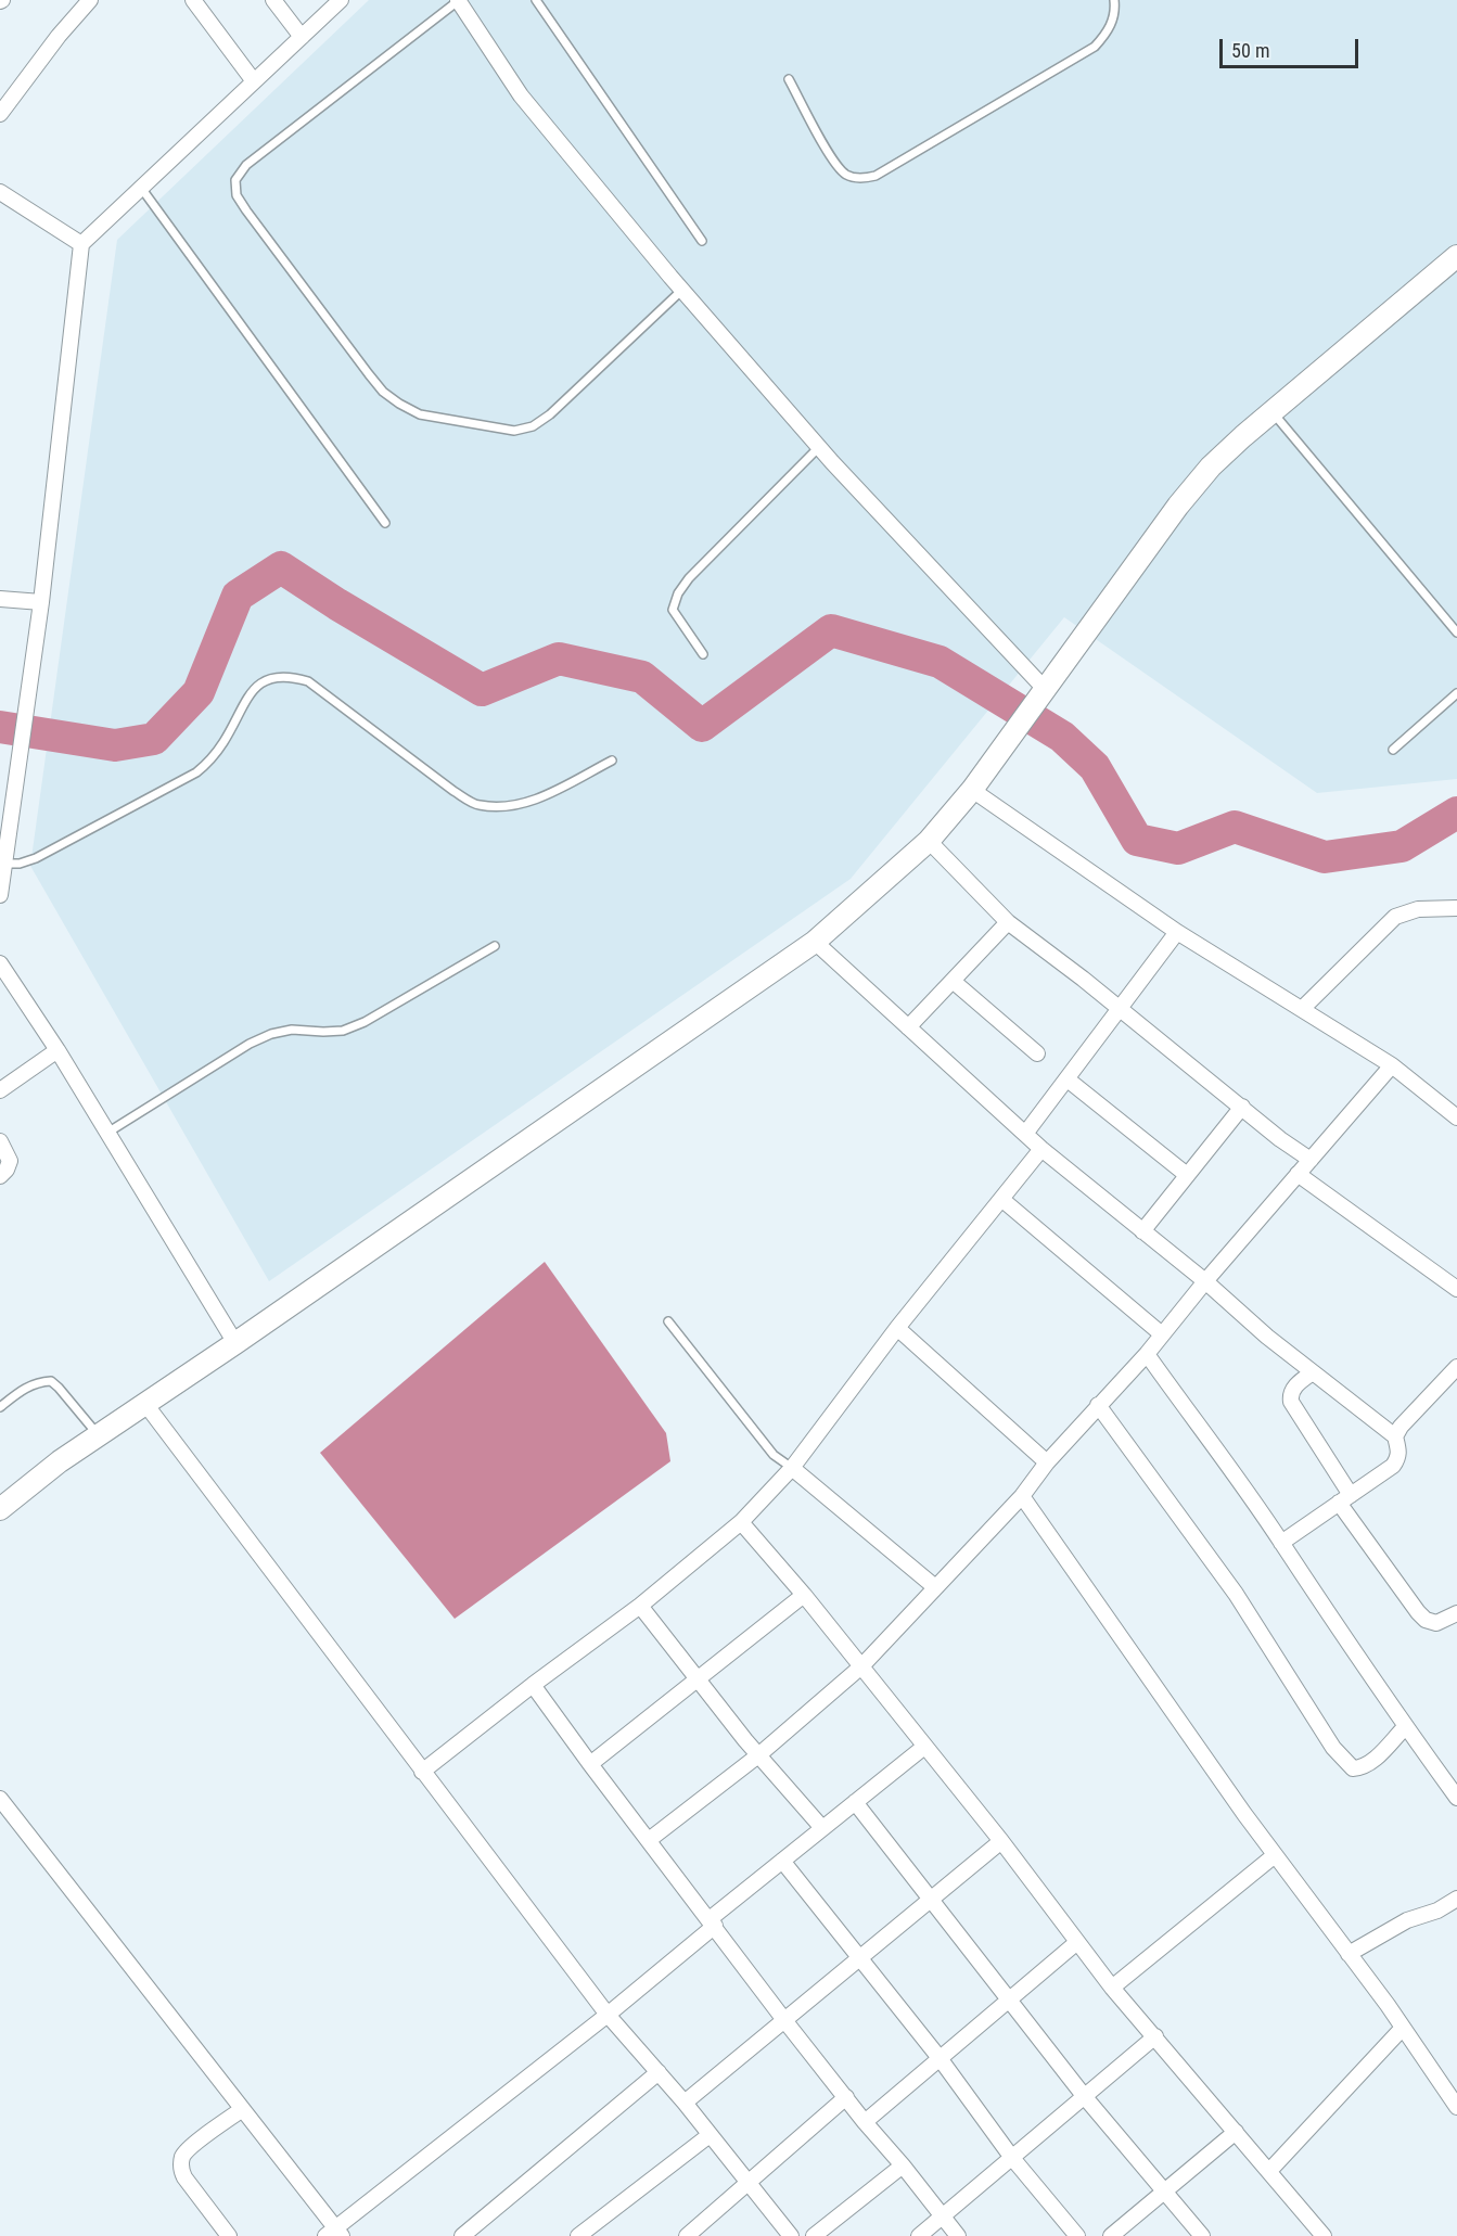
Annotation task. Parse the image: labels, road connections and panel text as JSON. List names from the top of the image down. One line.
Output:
{"scale_bar":"50 m"}
